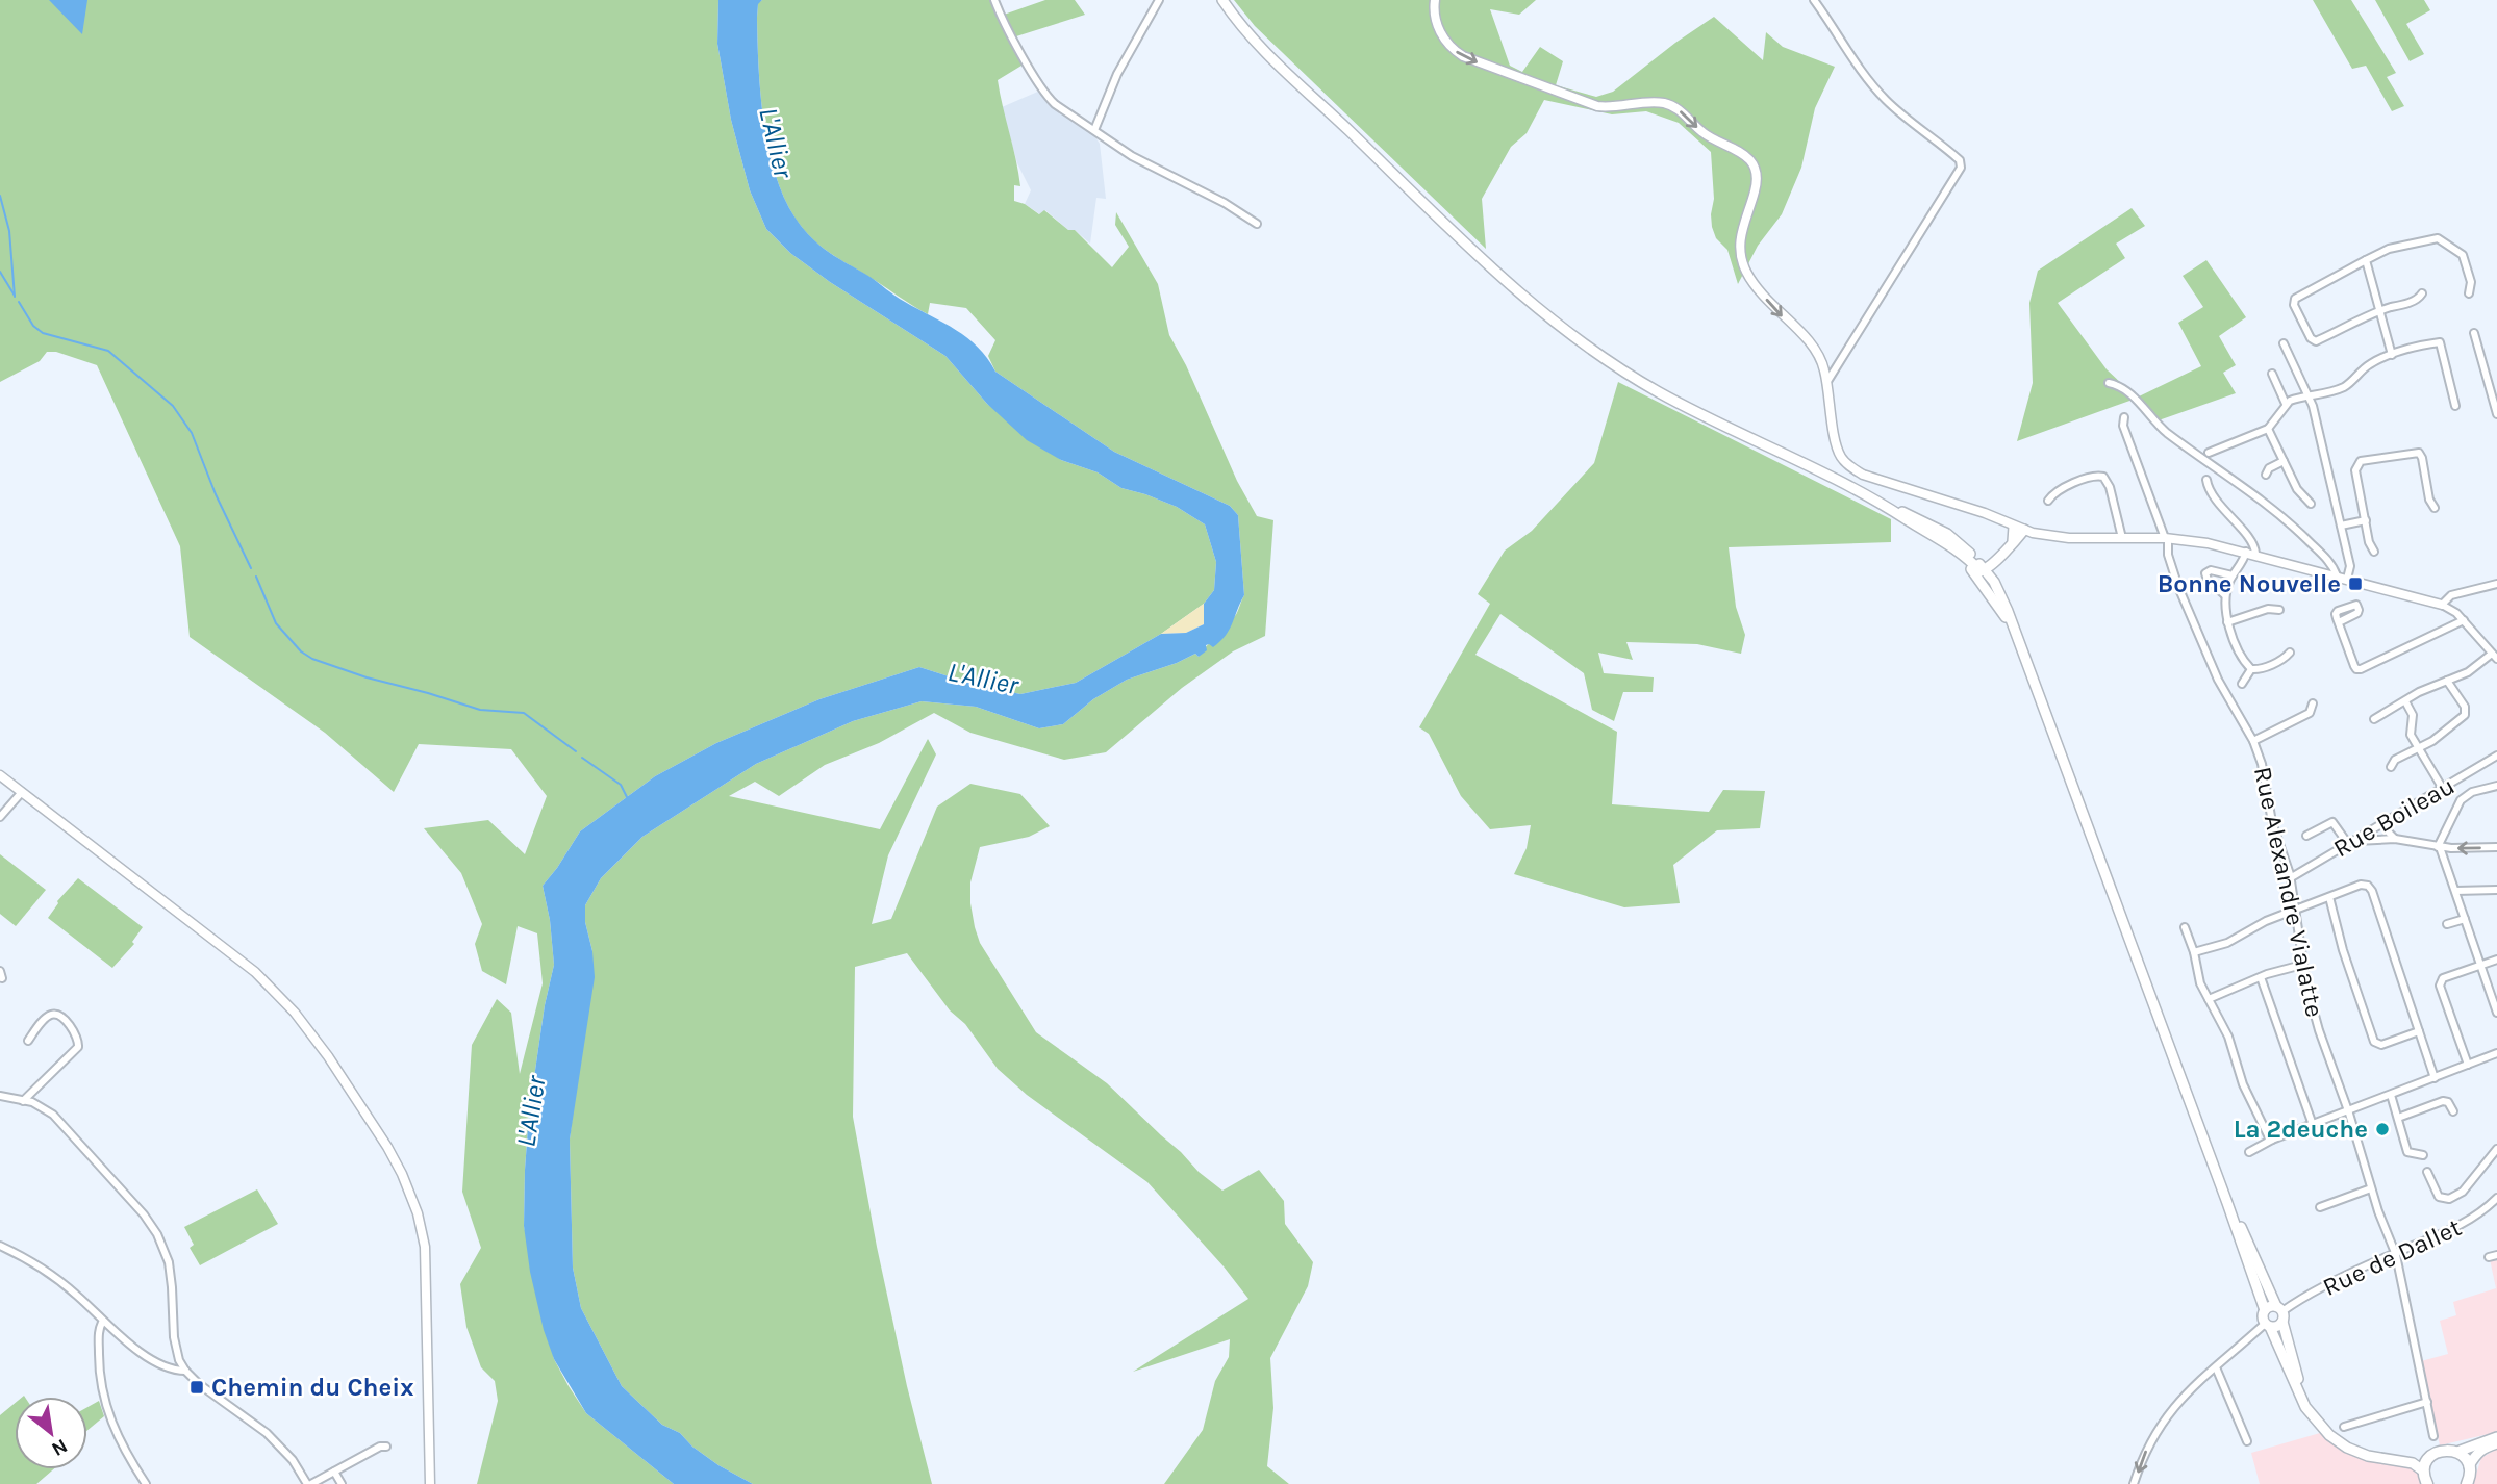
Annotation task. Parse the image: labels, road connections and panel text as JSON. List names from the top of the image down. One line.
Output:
{"streets":{"street":["Rue Boileau","Rue Alexandre Vialatte","Rue de Dallet"]},"crossings":[["Rue Boileau","Rue Alexandre Vialatte"],["Rue Alexandre Vialatte","Rue de Dallet"]],"water":["L'Allier"],"places":{"transit":["Bonne Nouvelle","Chemin du Cheix"],"other":["La 2deuche"]},"north":"bottom right"}
